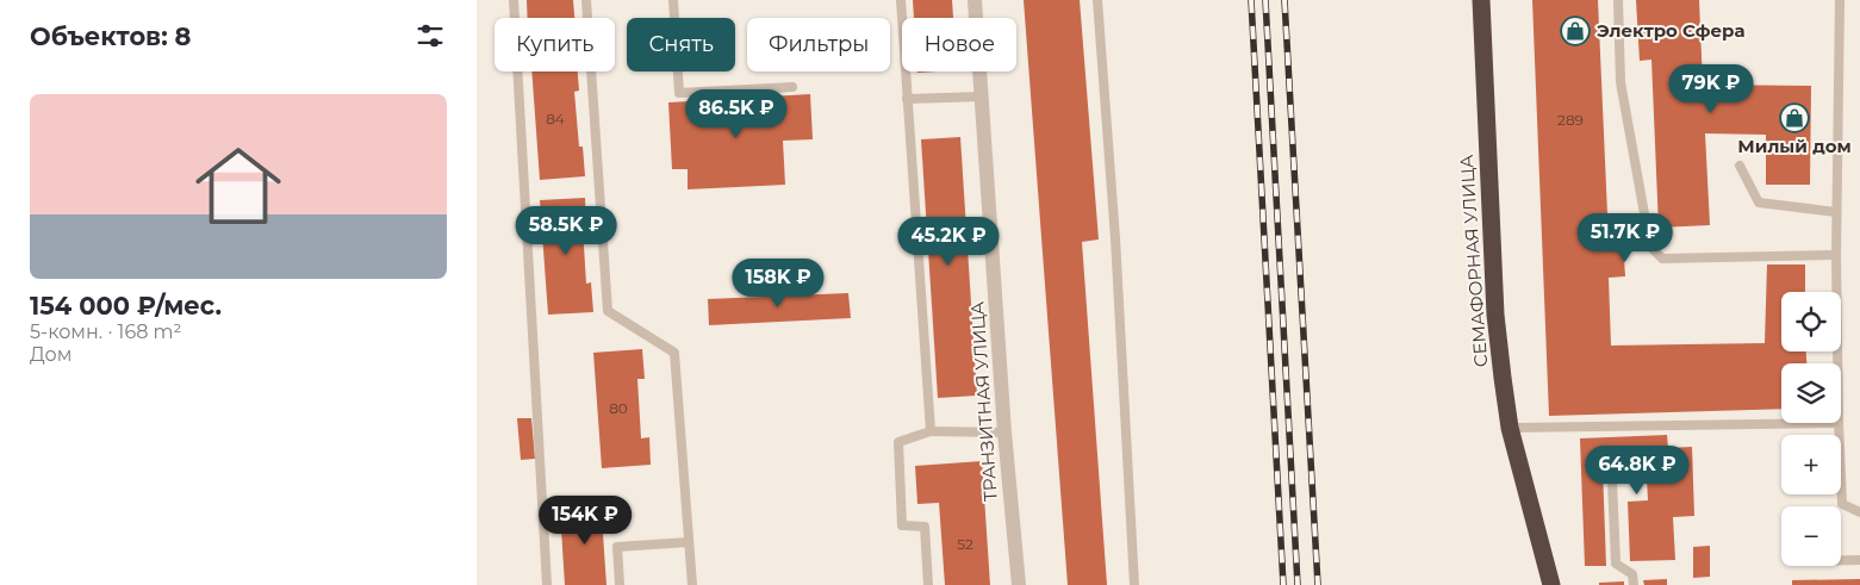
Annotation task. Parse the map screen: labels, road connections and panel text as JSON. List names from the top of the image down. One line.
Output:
{"streets":{"highway":["СЕМАФОРНАЯ УЛИЦА"],"street":["ТРАНЗИТНАЯ УЛИЦА"]},"places":{"shop":["Электро Сфера","Милый дом"]},"house_numbers":["84","289","80","52"],"page":{"heading":"Объектов: 8","chip":["Купить","Снять","Фильтры","Новое"],"price":["79K ₽","86.5K ₽","58.5K ₽","51.7K ₽","45.2K ₽","158K ₽","64.8K ₽","154K ₽"],"list":[{"name":"154 000 ₽/мес.","note":"5-комн. · 168 m² · Дом"}],"map_buttons":["+","−"]}}
